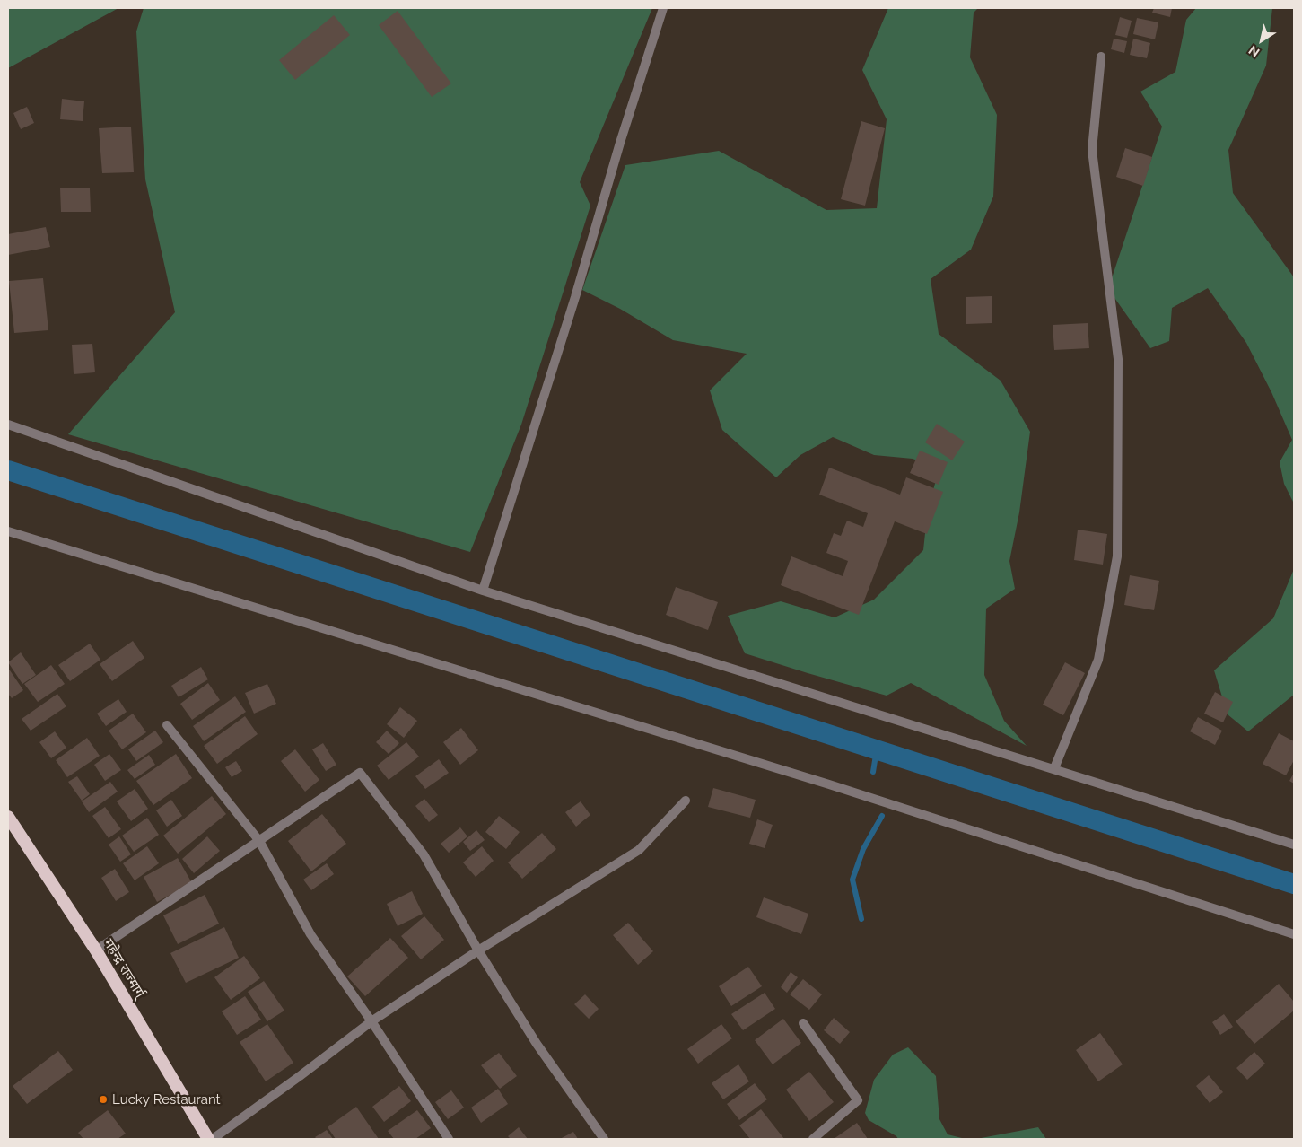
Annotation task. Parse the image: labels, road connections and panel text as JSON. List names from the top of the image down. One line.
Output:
{"streets":{"highway":["महेन्द्र राज्मार्ग्"]},"places":["Lucky Restaurant"],"north":"bottom left"}
